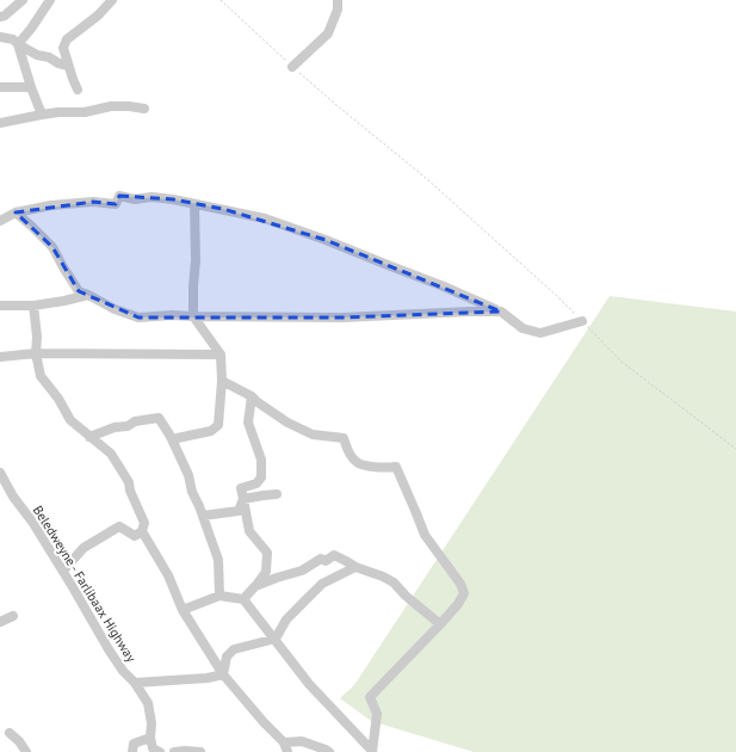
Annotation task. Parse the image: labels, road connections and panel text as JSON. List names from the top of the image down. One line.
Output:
{"streets":{"street":["Beledweyne - Farlibaax Highway"]}}
